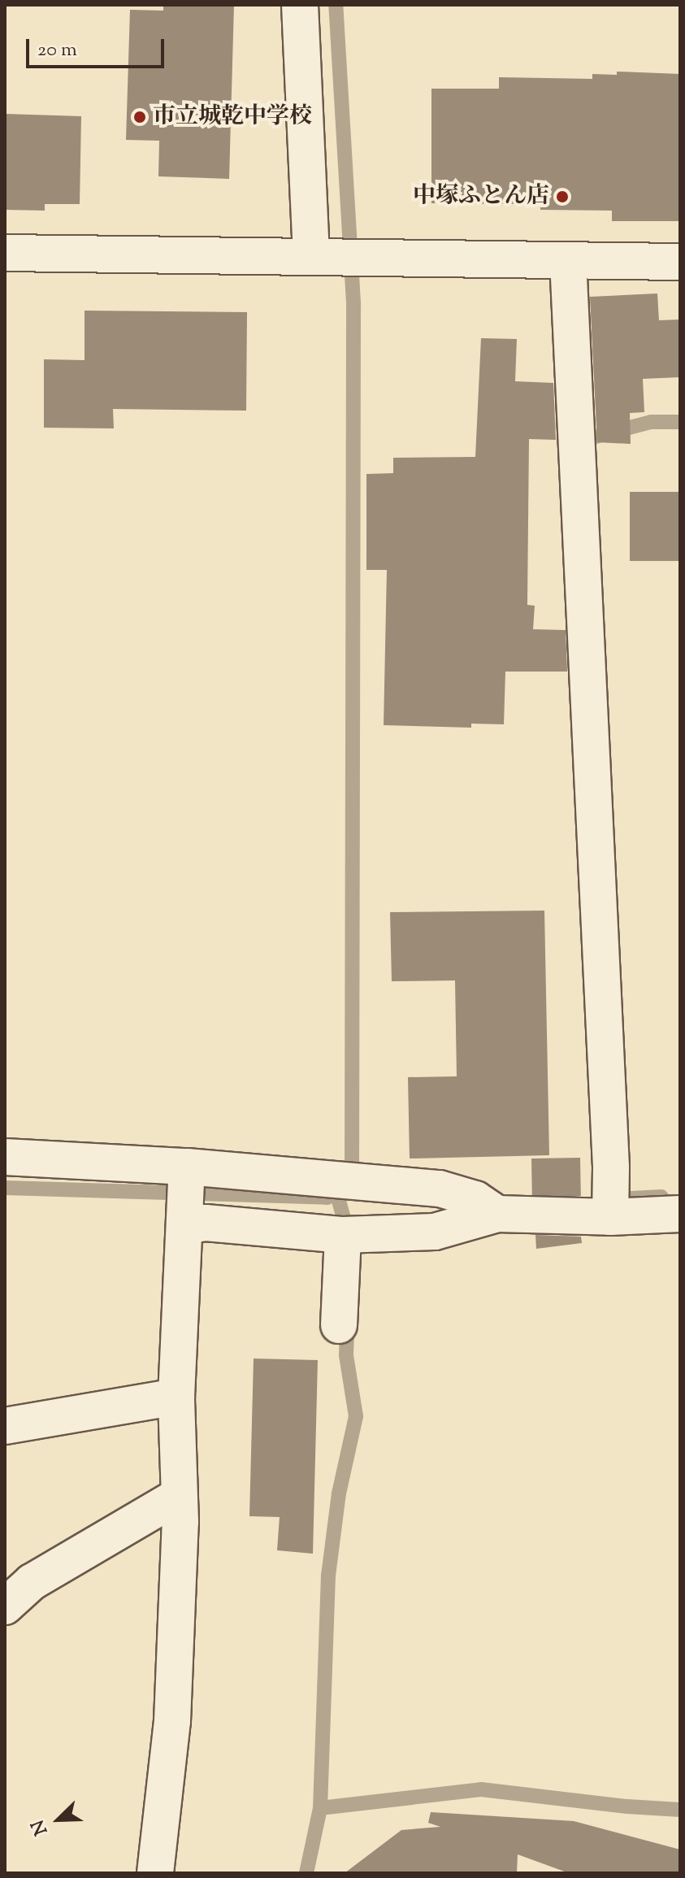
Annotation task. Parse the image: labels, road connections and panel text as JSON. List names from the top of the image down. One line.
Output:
{"places":["市立城乾中学校","中塚ふとん店"],"scale_bar":"20 m","north":"bottom left"}
